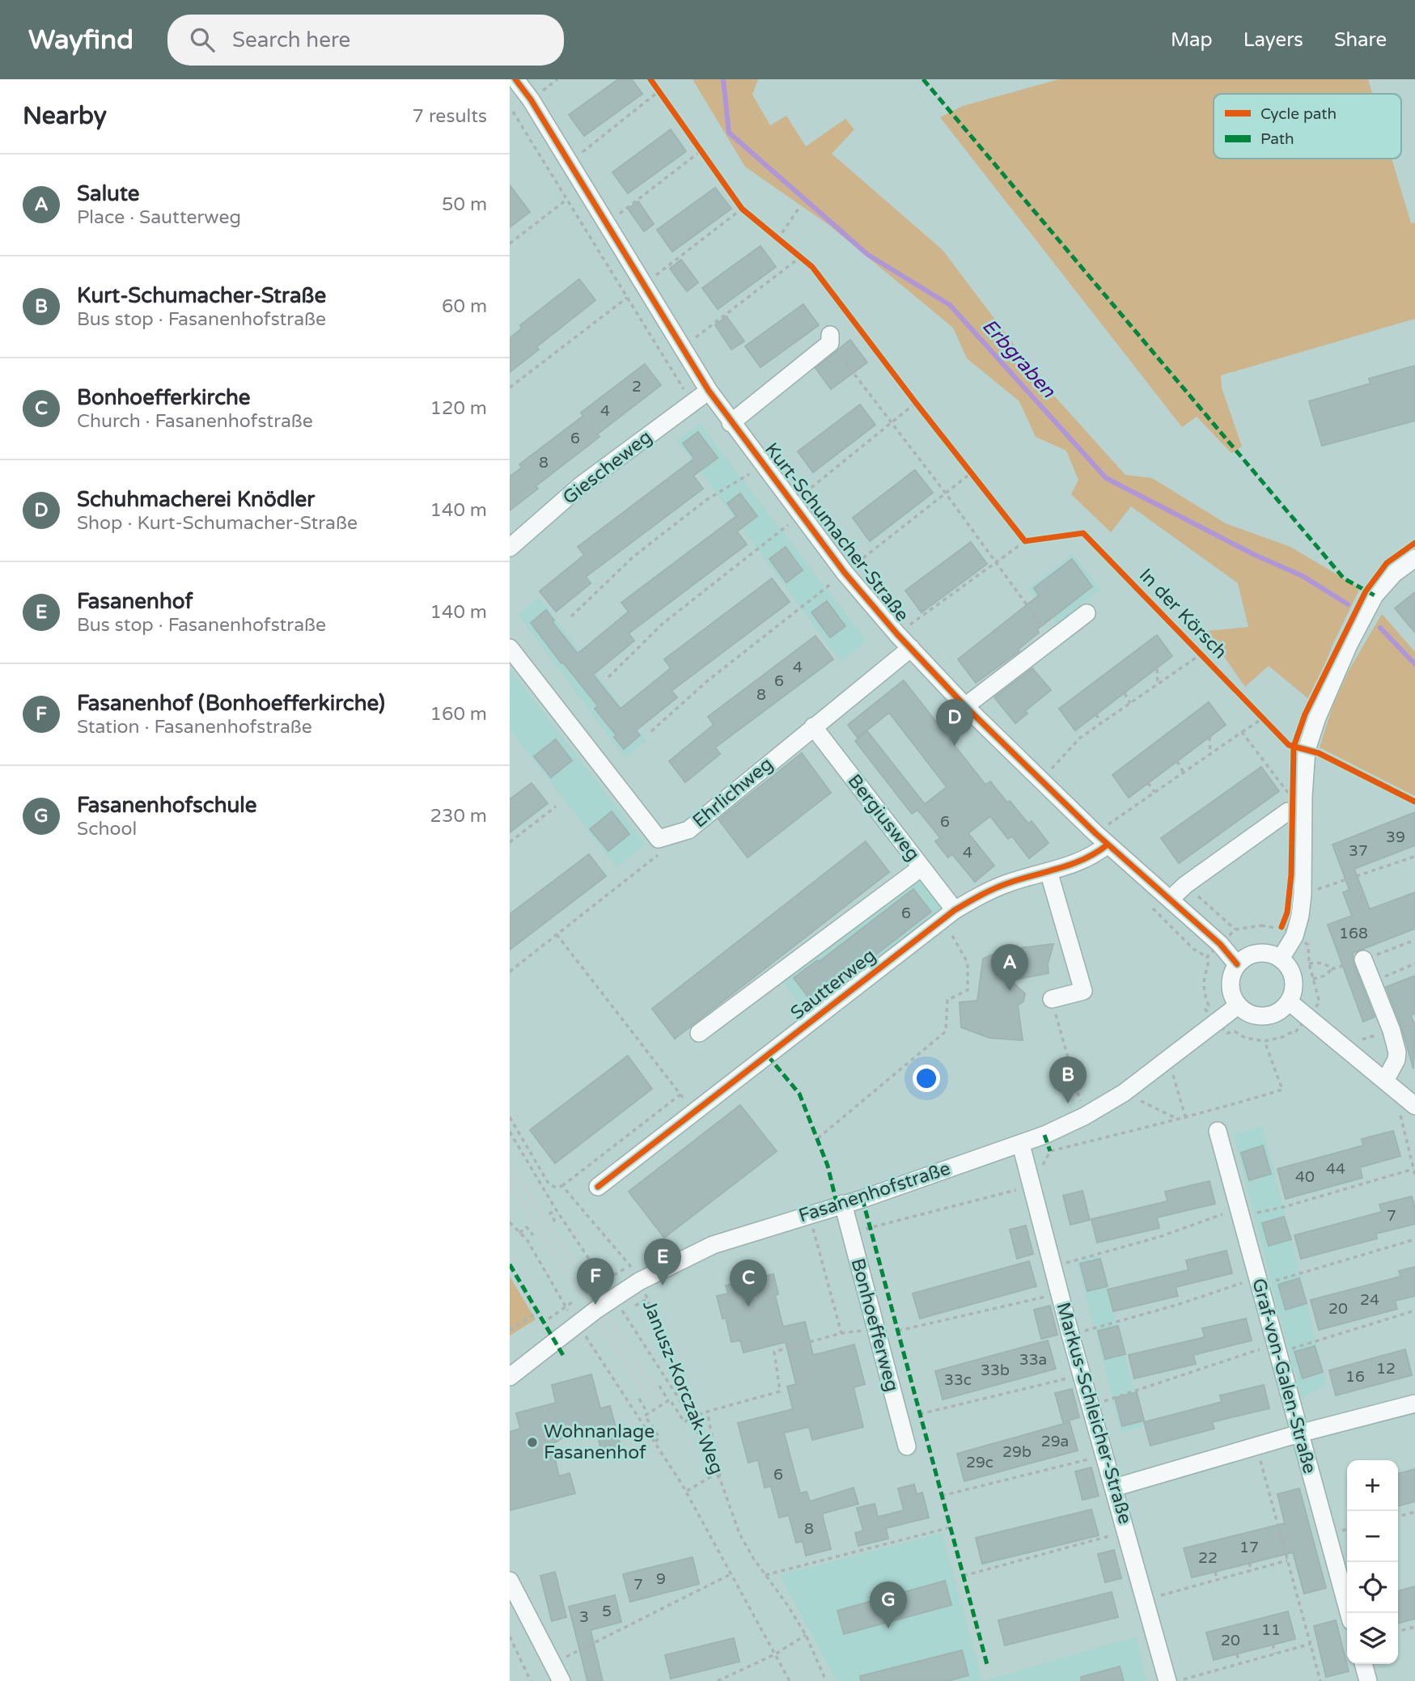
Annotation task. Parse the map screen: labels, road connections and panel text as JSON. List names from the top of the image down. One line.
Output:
{"streets":{"street":["Giescheweg","Kurt-Schumacher-Straße","Ehrlichweg","Bergiusweg","Sautterweg","Fasanenhofstraße","Bonhoefferweg","Graf-von-Galen-Straße","Markus-Schleicher-Straße"],"path":["Janusz-Korczak-Weg"],"cycle path":["In der Körsch"]},"crossings":[["Giescheweg","Kurt-Schumacher-Straße"],["Kurt-Schumacher-Straße","Ehrlichweg"],["Kurt-Schumacher-Straße","Sautterweg"],["Kurt-Schumacher-Straße","Fasanenhofstraße"],["Ehrlichweg","Bergiusweg"],["Bergiusweg","Sautterweg"],["Fasanenhofstraße","Bonhoefferweg"],["Fasanenhofstraße","Janusz-Korczak-Weg"],["Fasanenhofstraße","Markus-Schleicher-Straße"]],"water":["Erbgraben"],"places":["Wohnanlage Fasanenhof"],"house_numbers":["2","4","6","8","4","6","8","6","39","37","4","6","168","44","40","7","24","20","33a","12","33b","16","33c","29a","29b","29c","6","8","17","22","9","7","5","3","11","20"],"legend":["Cycle path","Path"],"page":{"header":"Wayfind","search":"Search here","nav":["Map","Layers","Share"],"heading":["Nearby","7 results"],"list":[{"mark":"A","name":"Salute","note":"Place · Sautterweg","value":"50 m"},{"mark":"B","name":"Kurt-Schumacher-Straße","note":"Bus stop · Fasanenhofstraße","value":"60 m"},{"mark":"C","name":"Bonhoefferkirche","note":"Church · Fasanenhofstraße","value":"120 m"},{"mark":"D","name":"Schuhmacherei Knödler","note":"Shop · Kurt-Schumacher-Straße","value":"140 m"},{"mark":"E","name":"Fasanenhof","note":"Bus stop · Fasanenhofstraße","value":"140 m"},{"mark":"F","name":"Fasanenhof (Bonhoefferkirche)","note":"Station · Fasanenhofstraße","value":"160 m"},{"mark":"G","name":"Fasanenhofschule","note":"School","value":"230 m"}],"pins":["D","A","B","E","F","C","G"],"map_buttons":["+","−"]}}
